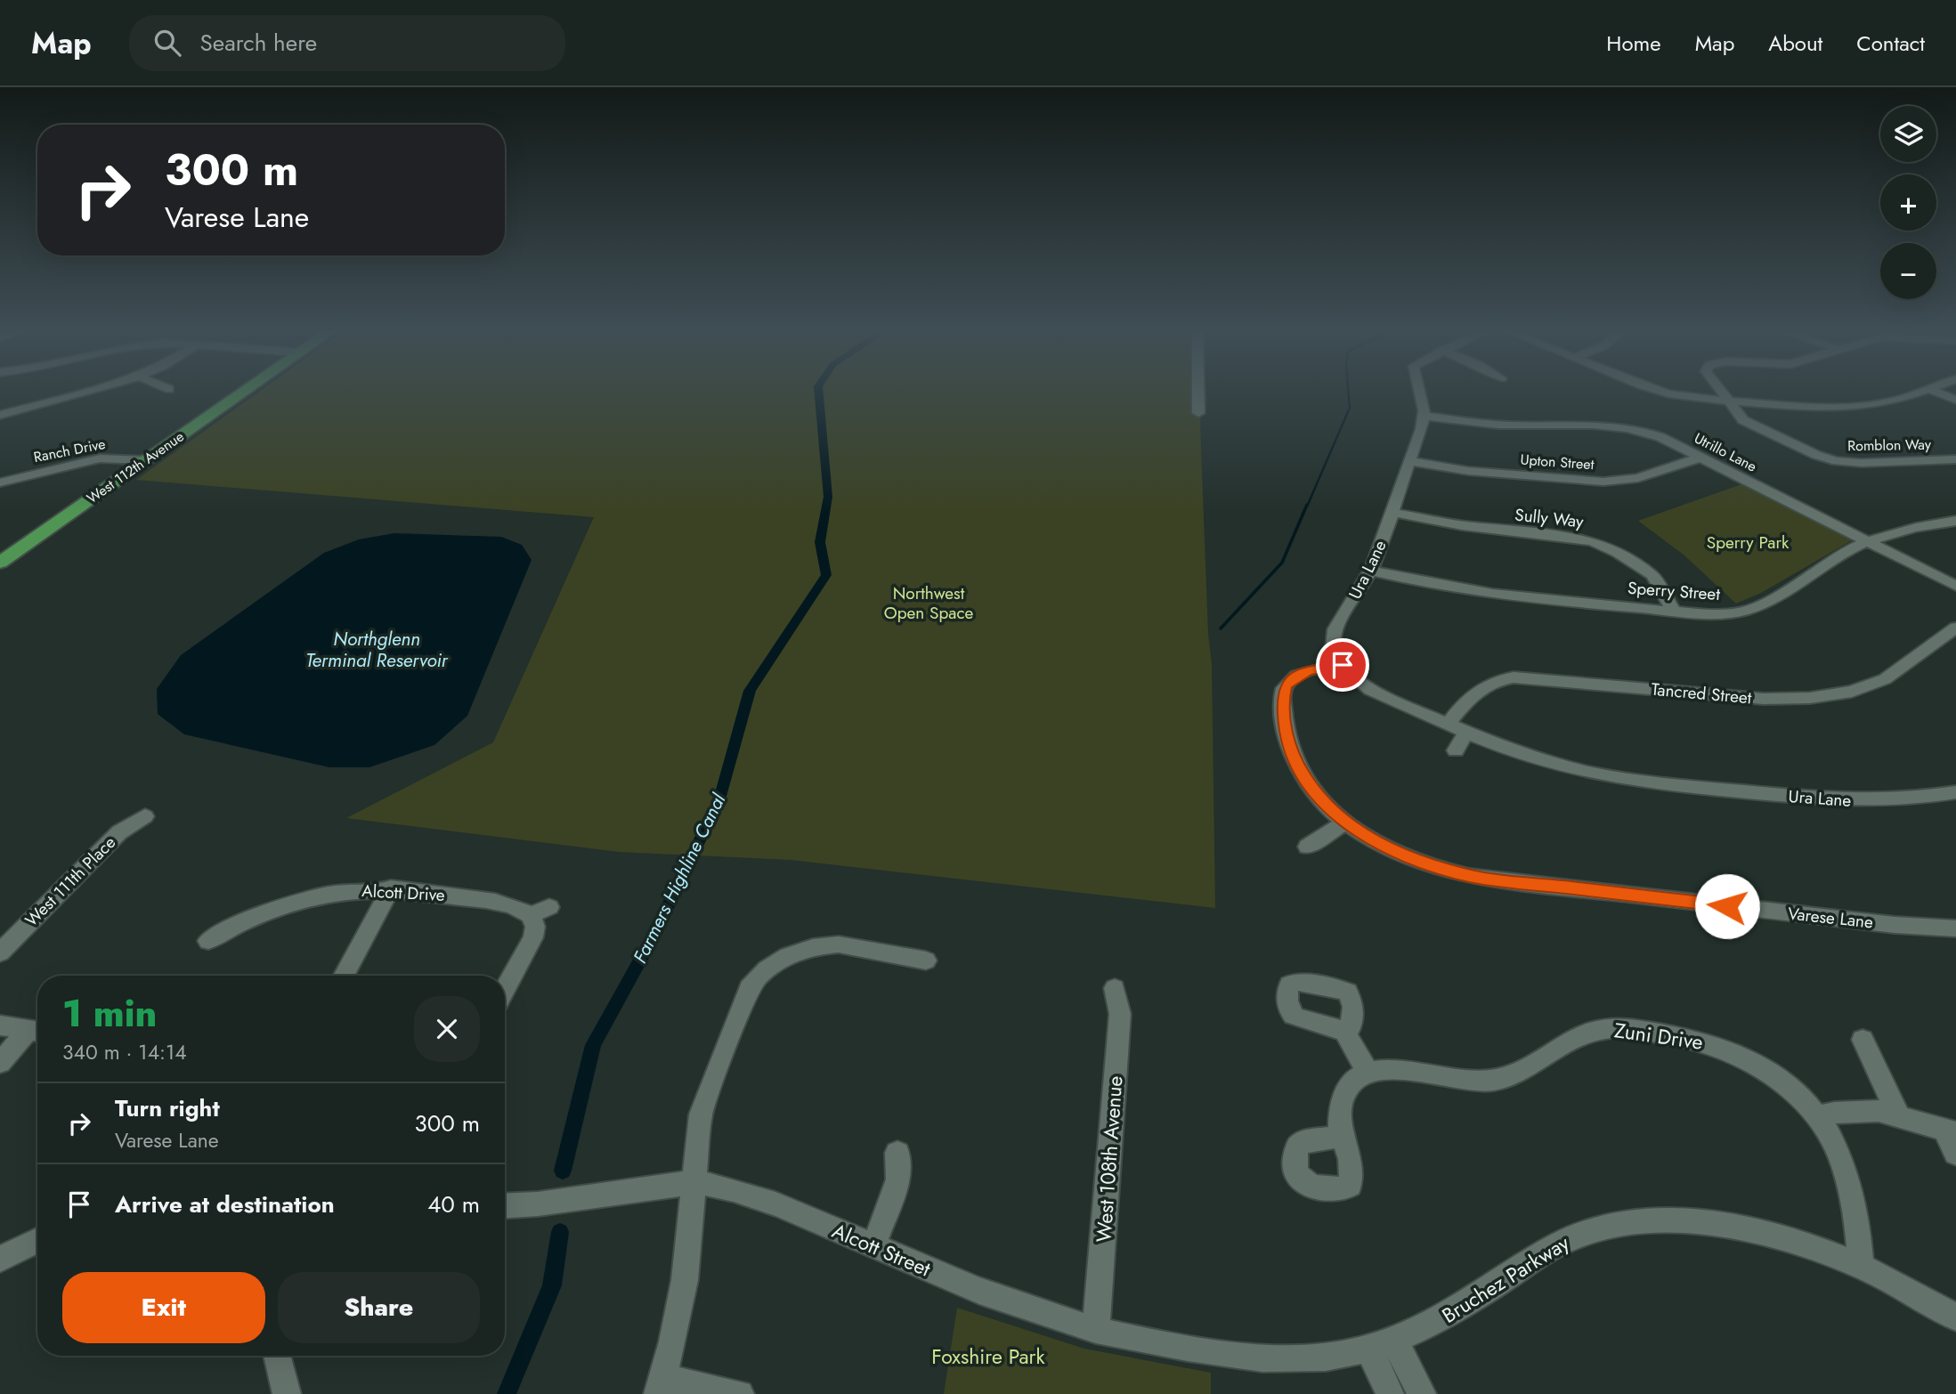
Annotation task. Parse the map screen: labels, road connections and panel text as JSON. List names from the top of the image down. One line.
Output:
{"streets":{"main road":["West 112th Avenue"],"street":["Romblon Way","Ranch Drive","Utrillo Lane","Upton Street","Sully Way","Ura Lane","Sperry Street","Tancred Street","West 111th Place","Alcott Drive","Varese Lane","Zuni Drive","West 108th Avenue","Alcott Street","Bruchez Parkway"]},"crossings":[["Ranch Drive","West 112th Avenue"],["Utrillo Lane","Upton Street"],["Utrillo Lane","Ura Lane"],["Utrillo Lane","Sperry Street"],["Upton Street","Ura Lane"],["Sully Way","Ura Lane"],["Sully Way","Sperry Street"],["Ura Lane","Sperry Street"],["Ura Lane","Tancred Street"],["Ura Lane","Varese Lane"],["Zuni Drive","Bruchez Parkway"],["West 108th Avenue","Alcott Street"],["Alcott Street","Bruchez Parkway"]],"water":["Northglenn Terminal Reservoir","Farmers Highline Canal"],"parks":["Sperry Park","Northwest Open Space","Foxshire Park"],"page":{"header":"Map","search":"Search here","nav":["Home","Map","About","Contact"],"map_buttons":["+","−"],"turn":["300 m","Varese Lane"],"heading":["1 min","340 m · 14:14"],"list":[{"name":"Turn right","note":"Varese Lane","value":"300 m"},{"name":"Arrive at destination","value":"40 m"}],"buttons":["Exit","Share"]}}
